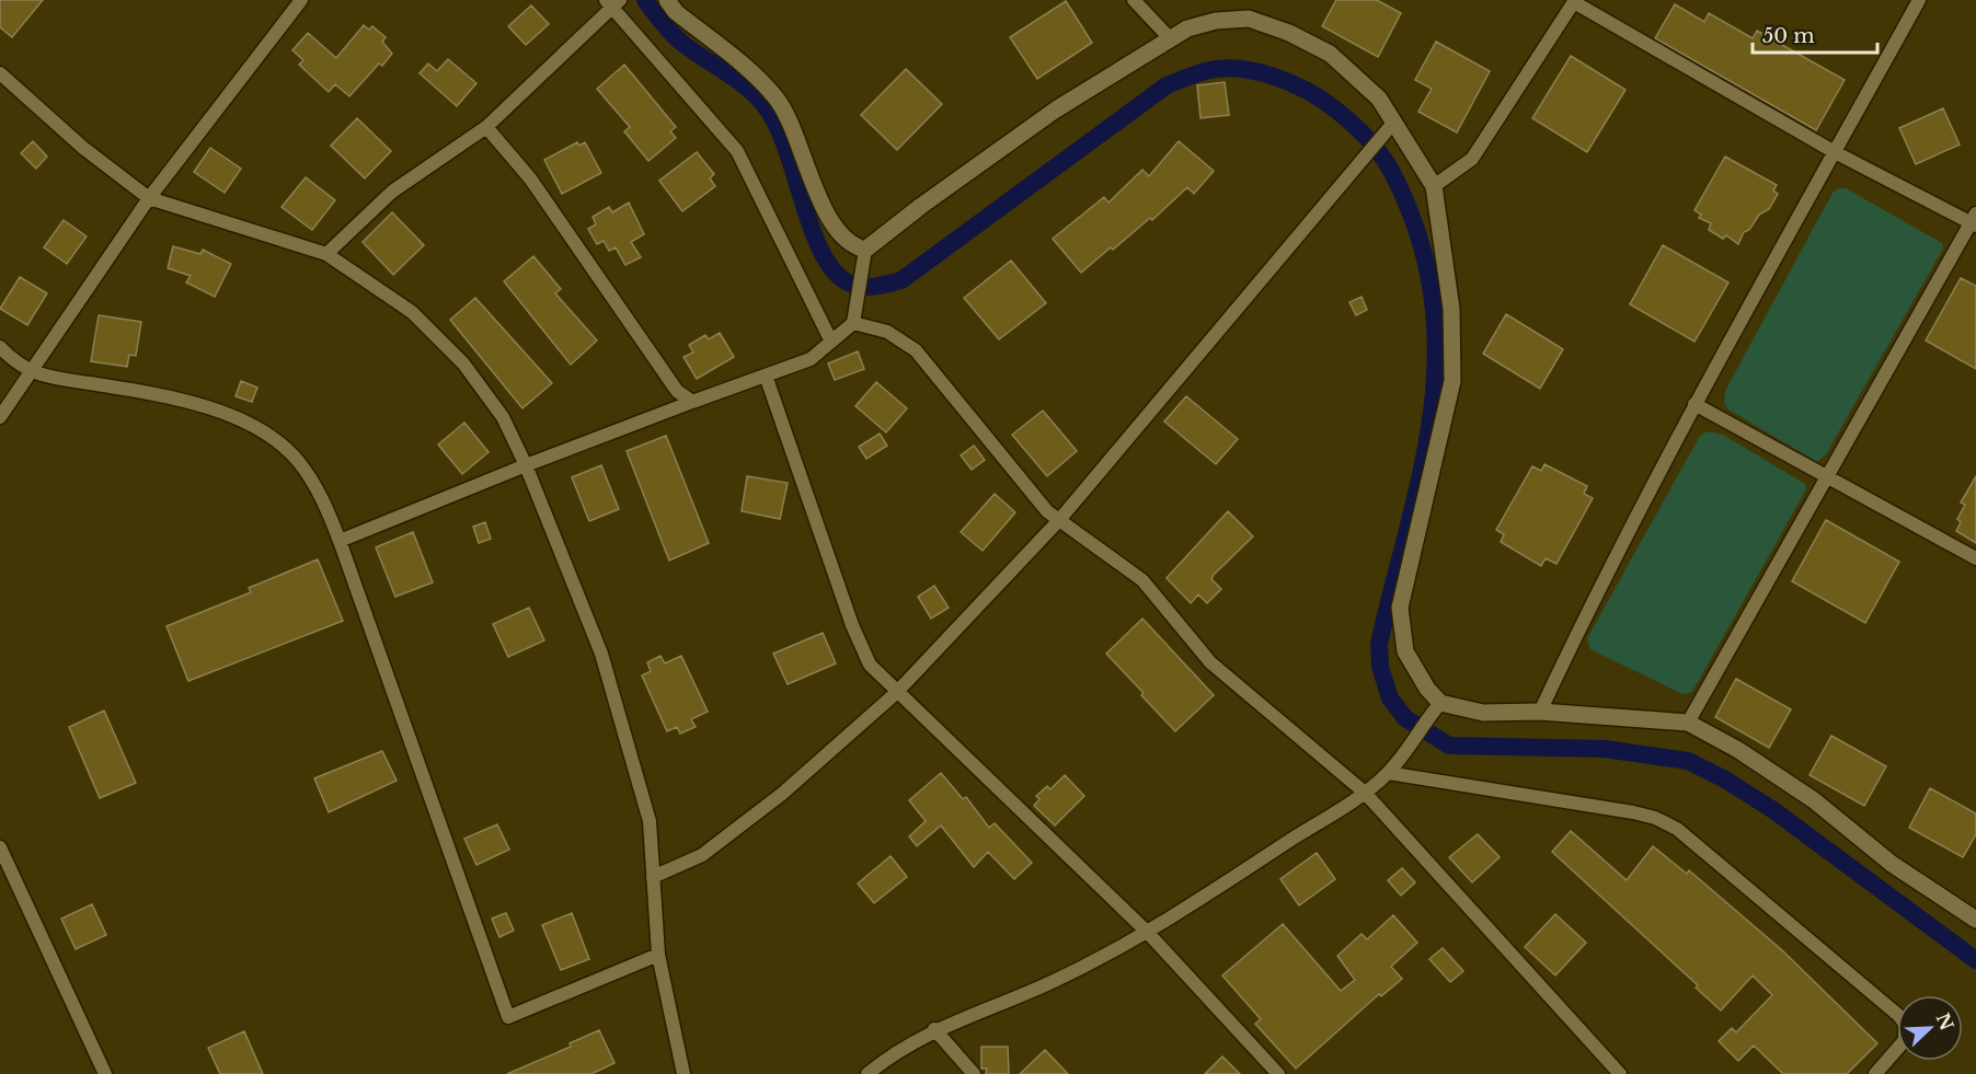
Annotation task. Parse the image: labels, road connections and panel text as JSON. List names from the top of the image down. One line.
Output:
{"scale_bar":"50 m","north":"top right"}
